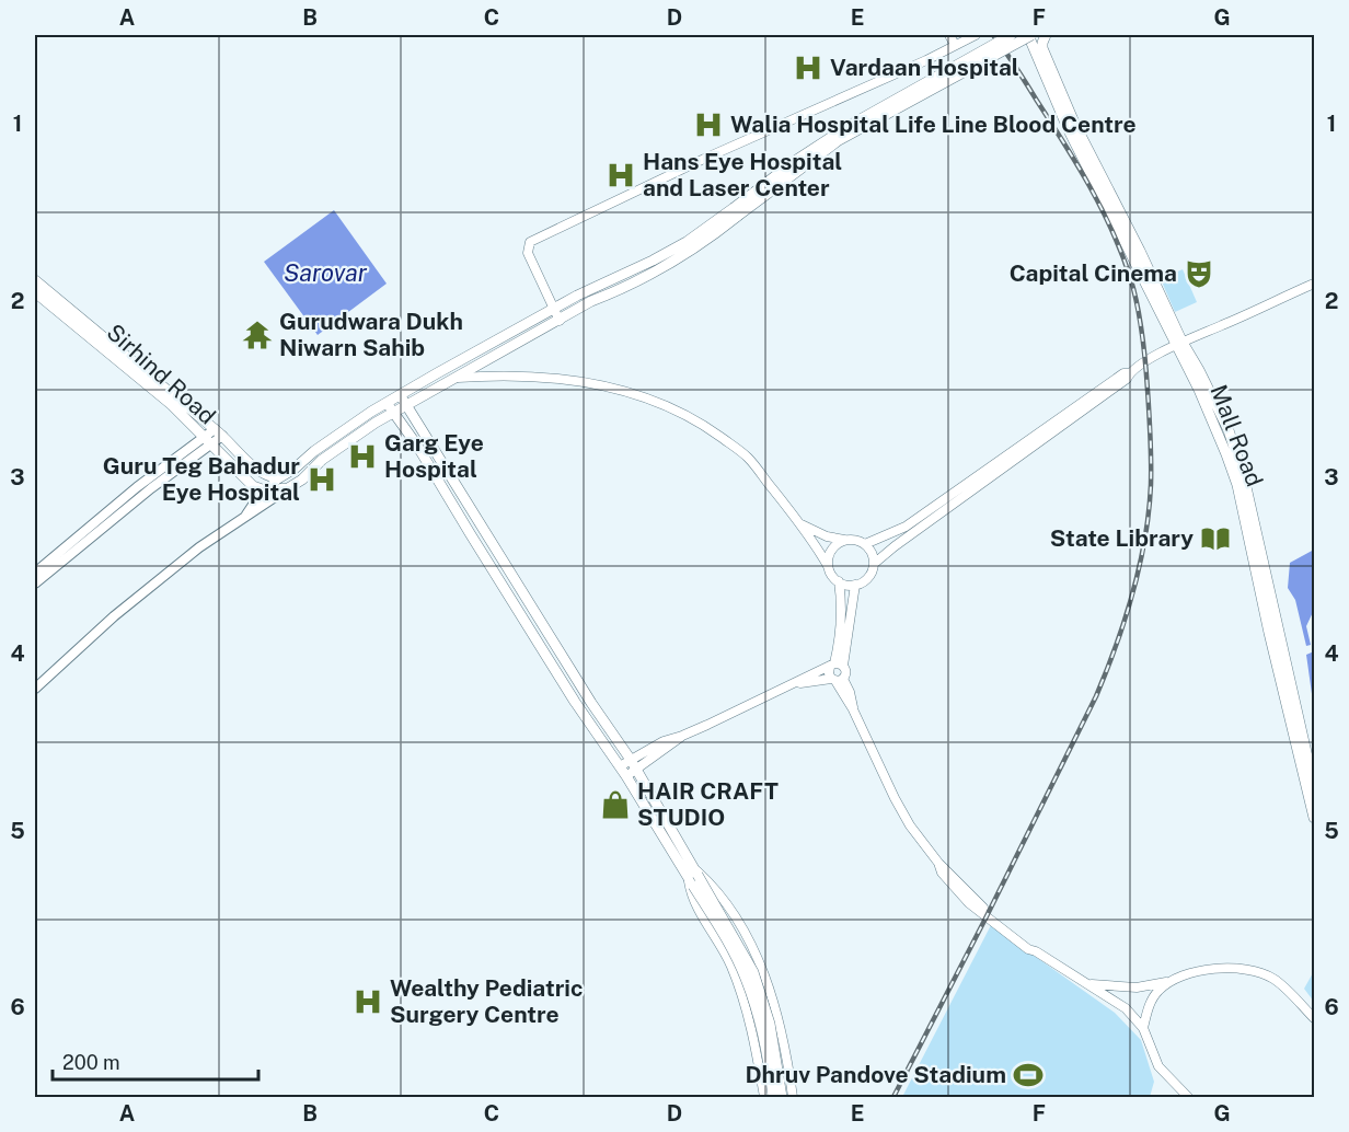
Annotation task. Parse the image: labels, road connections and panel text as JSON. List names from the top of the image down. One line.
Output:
{"streets":{"main road":["Sirhind Road","Mall Road"]},"water":["Sarovar"],"places":{"hospital":["Vardaan Hospital","Walia Hospital Life Line Blood Centre","Hans Eye Hospital and Laser Center","Garg Eye Hospital","Guru Teg Bahadur Eye Hospital","Wealthy Pediatric Surgery Centre"],"theatre":["Capital Cinema"],"temple":["Gurudwara Dukh Niwarn Sahib"],"library":["State Library"],"shop":["HAIR CRAFT STUDIO"],"sports":["Dhruv Pandove Stadium"]},"scale_bar":"200 m","grid":{"columns":["A","B","C","D","E","F","G"],"rows":["1","2","3","4","5","6"]}}
